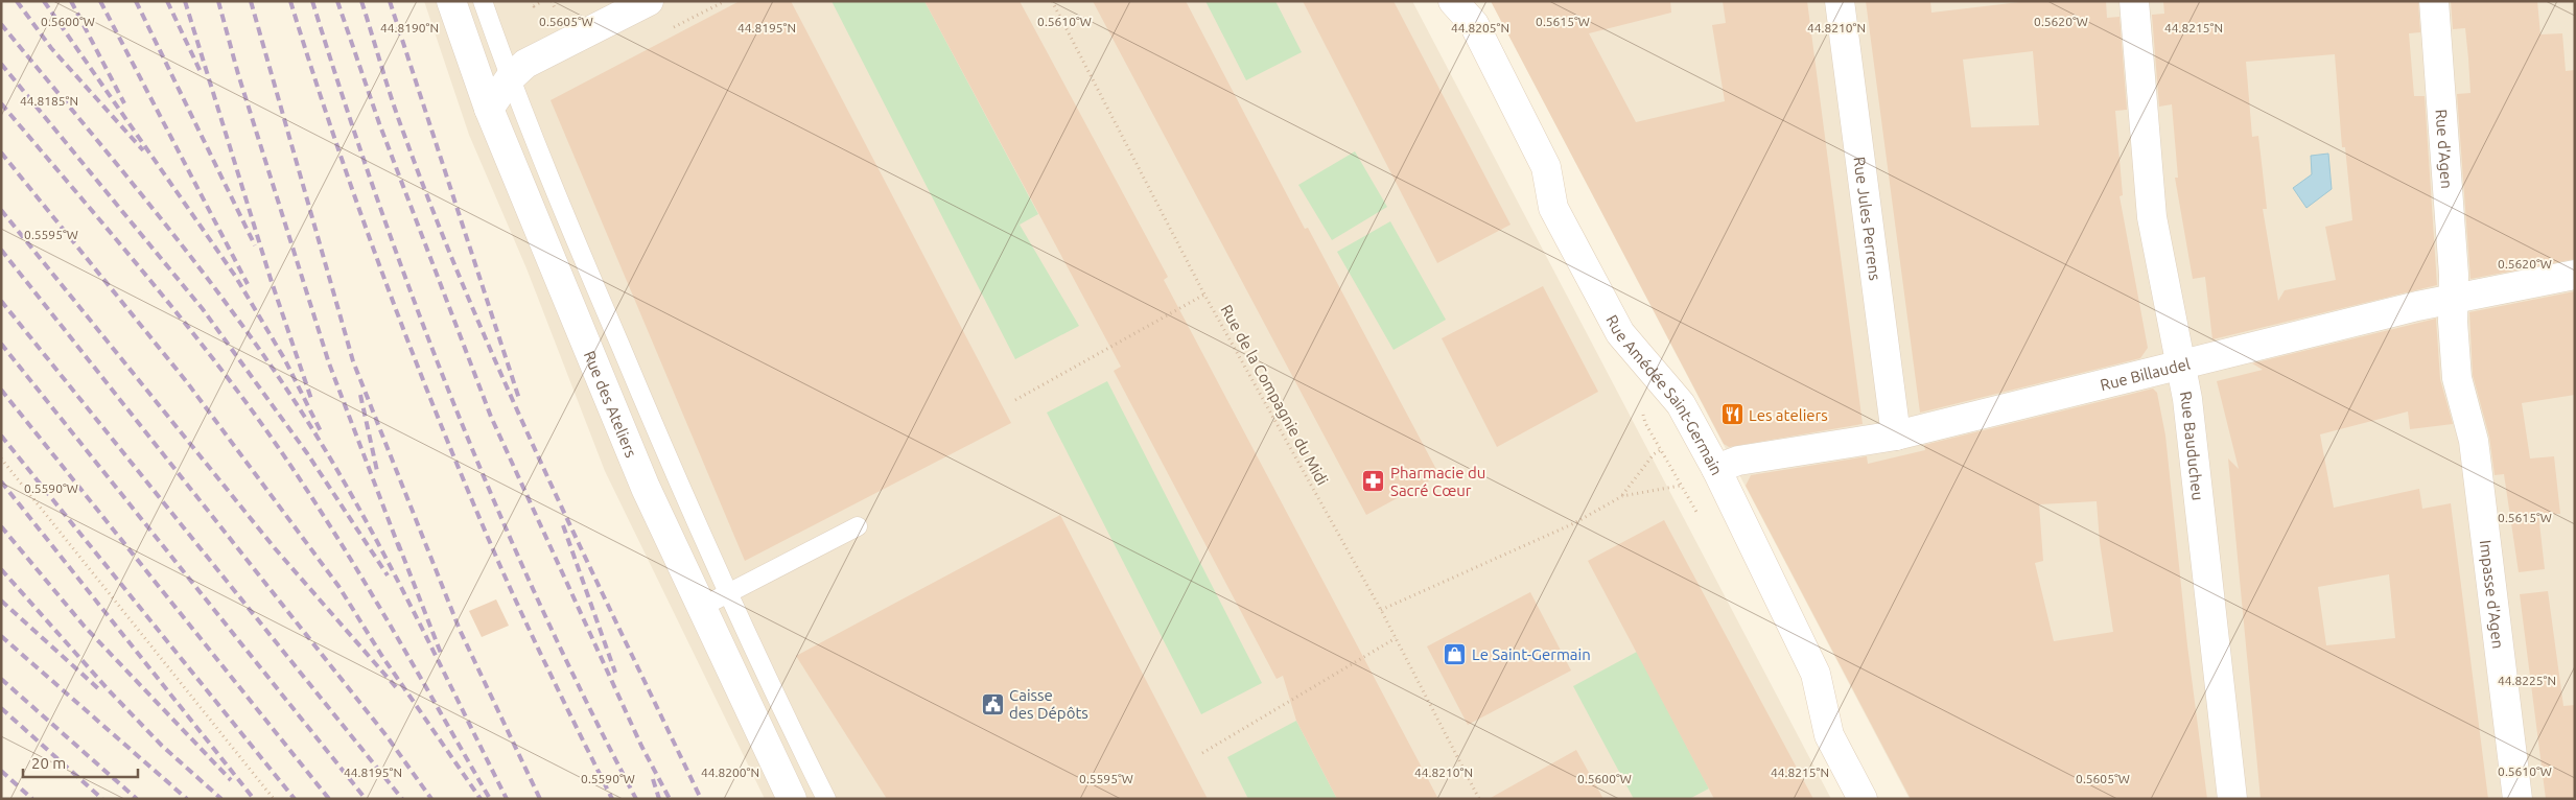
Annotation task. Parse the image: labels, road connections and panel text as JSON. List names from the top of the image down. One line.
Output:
{"streets":{"street":["Rue d'Agen","Rue Jules Perrens","Rue Billaudel","Rue Amédée Saint-Germain","Rue des Ateliers","Rue Bauducheu","Impasse d'Agen"],"path":["Rue de la Compagnie du Midi"]},"crossings":[["Rue d'Agen","Rue Billaudel"],["Rue d'Agen","Impasse d'Agen"],["Rue Jules Perrens","Rue Billaudel"],["Rue Billaudel","Rue Amédée Saint-Germain"],["Rue Billaudel","Rue Bauducheu"],["Rue Billaudel","Impasse d'Agen"]],"places":{"restaurant":["Les ateliers"],"pharmacy":["Pharmacie du Sacré Cœur"],"shop":["Le Saint-Germain"],"public building":["Caisse des Dépôts"]},"scale_bar":"20 m","coordinates":["0.5600°W","0.5605°W","0.5610°W","0.5615°W","0.5620°W","44.8190°N","44.8195°N","44.8205°N","44.8210°N","44.8215°N","44.8185°N","0.5595°W","0.5590°W","44.8225°N","44.8200°N"]}
